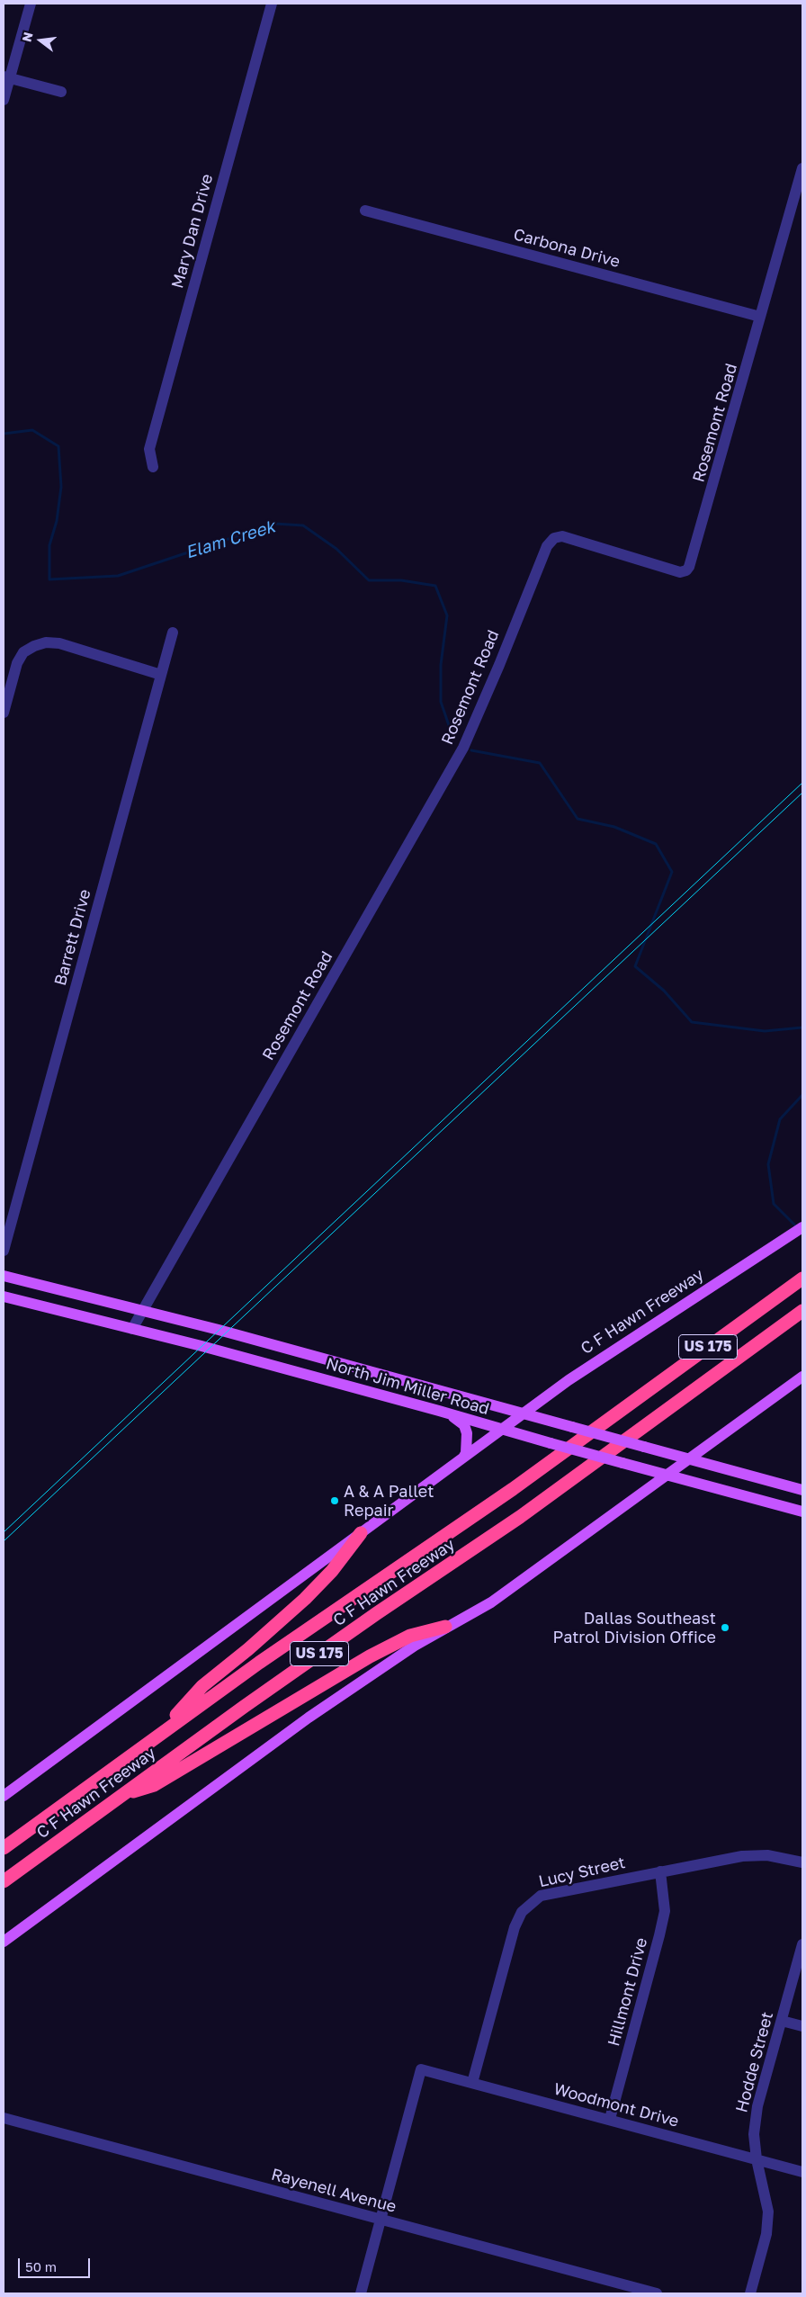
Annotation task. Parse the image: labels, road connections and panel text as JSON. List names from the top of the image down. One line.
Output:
{"streets":{"highway":["C F Hawn Freeway","US 175"],"main road":["North Jim Miller Road"],"street":["Mary Dan Drive","Carbona Drive","Rosemont Road","Barrett Drive","Lucy Street","Hillmont Drive","Hodde Street","Woodmont Drive","Rayenell Avenue"]},"crossings":[["Carbona Drive","Rosemont Road"],["Rosemont Road","North Jim Miller Road"],["C F Hawn Freeway","North Jim Miller Road"],["Lucy Street","Hillmont Drive"],["Lucy Street","Woodmont Drive"],["Hillmont Drive","Woodmont Drive"],["Hodde Street","Woodmont Drive"],["Woodmont Drive","Rayenell Avenue"]],"water":["Elam Creek"],"places":["A & A Pallet Repair","Dallas Southeast Patrol Division Office"],"scale_bar":"50 m","north":"left"}
